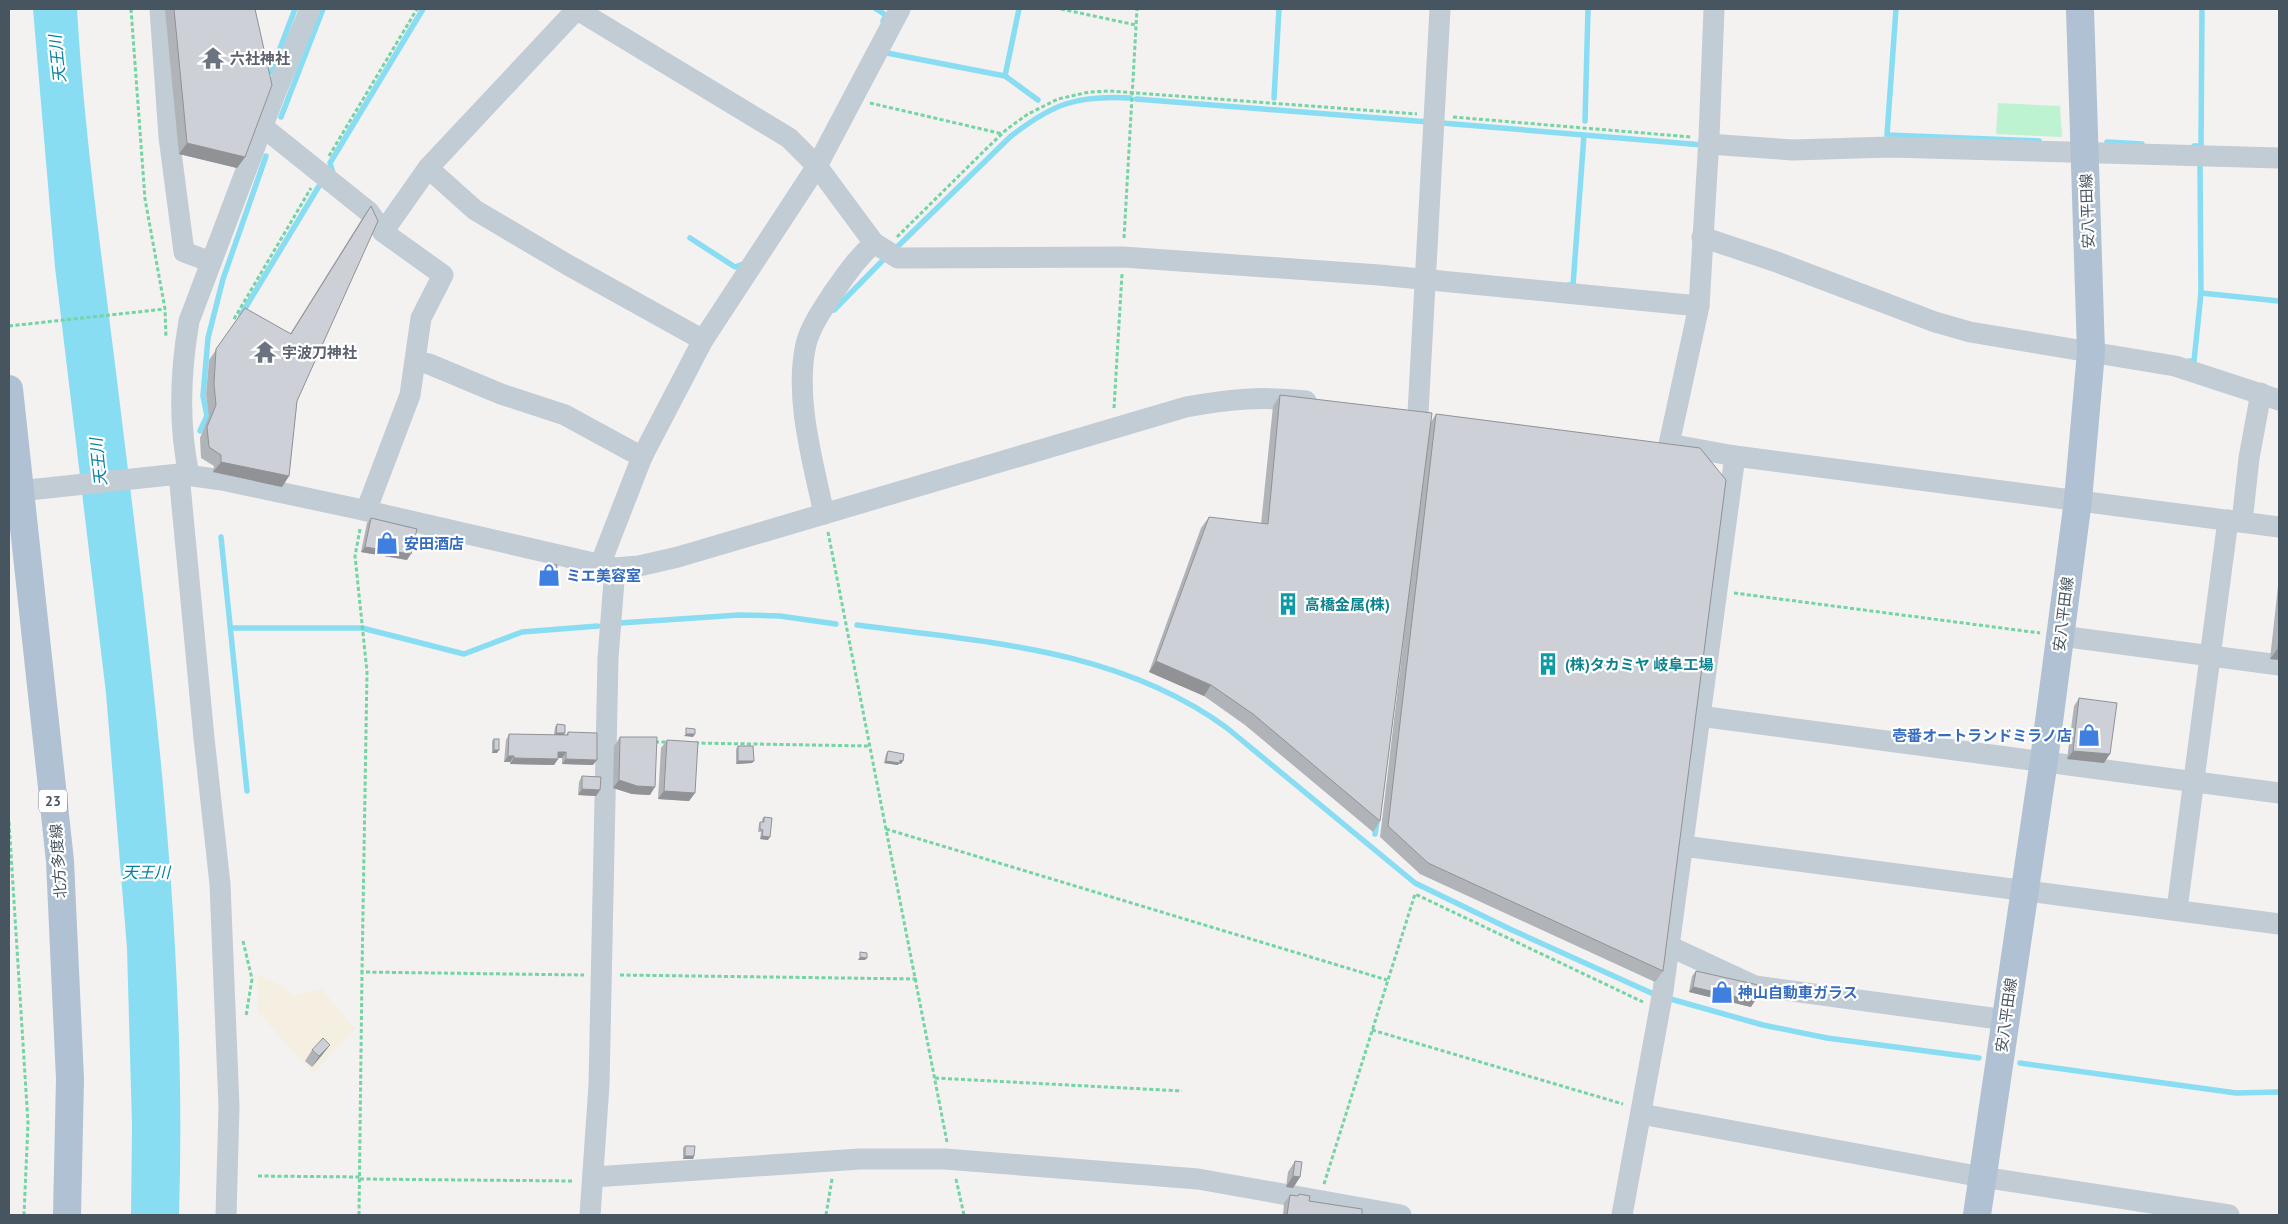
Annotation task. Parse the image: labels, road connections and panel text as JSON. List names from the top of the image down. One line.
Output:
{"streets":{"main road":["安八平田線","23","北方多度線"]},"water":["天王川"],"places":{"temple":["六社神社","宇波刀神社"],"shop":["安田酒店","ミエ美容室","壱番オートランドミラノ店","神山自動車ガラス"],"building":["高橋金属(株)","(株)タカミヤ 岐阜工場"]}}
